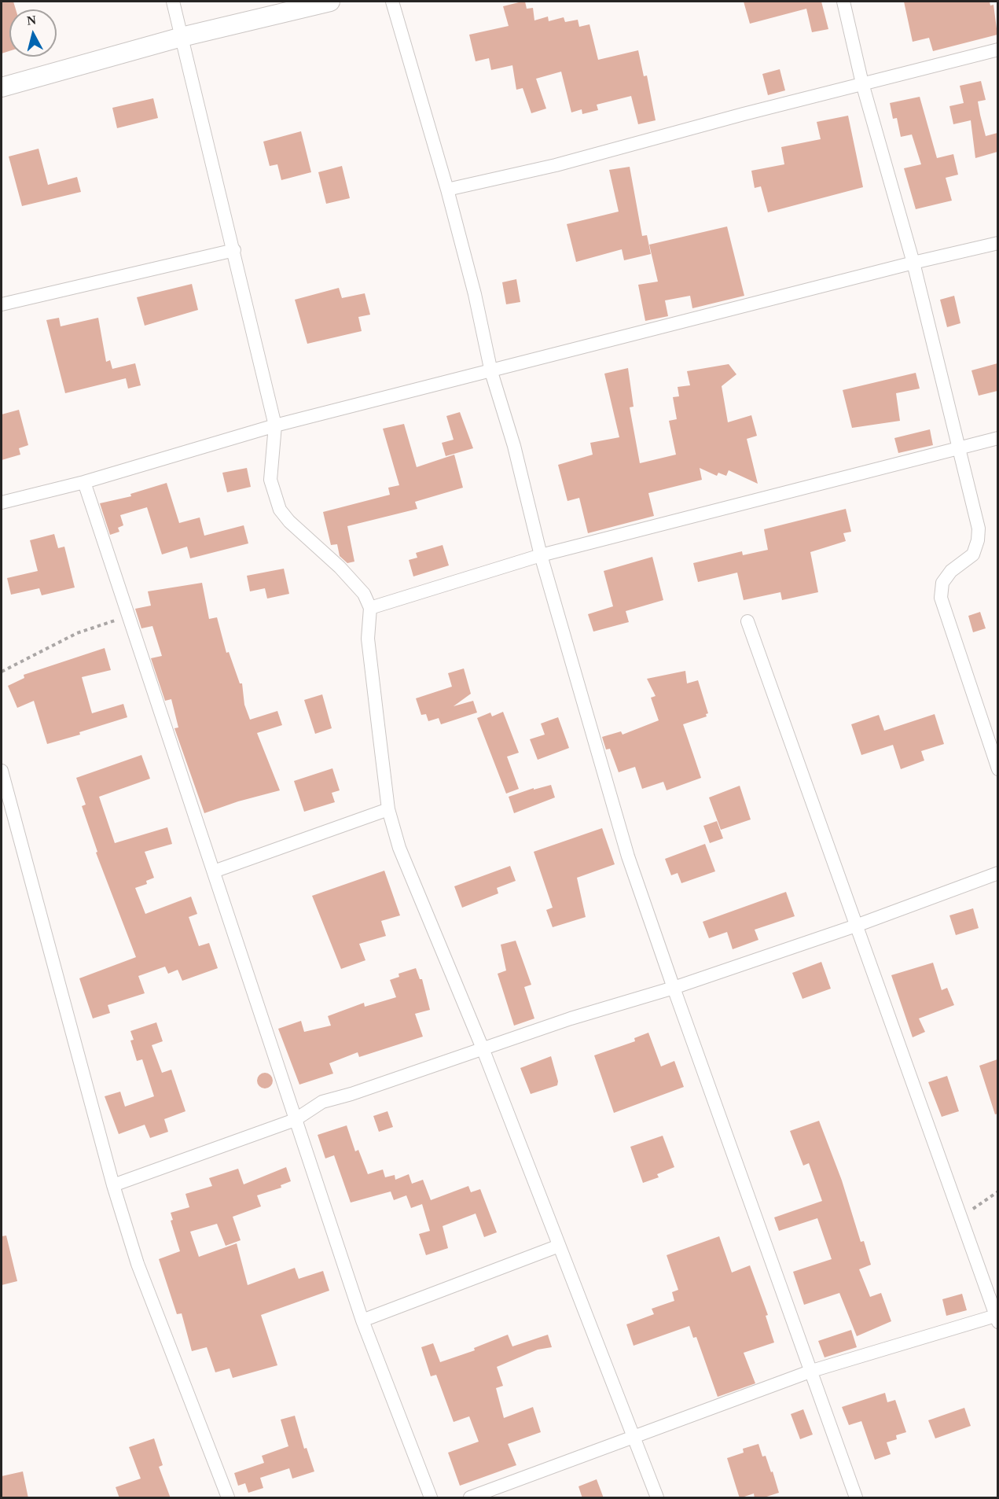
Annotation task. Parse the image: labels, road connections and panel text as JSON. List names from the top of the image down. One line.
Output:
{"north":"top"}
